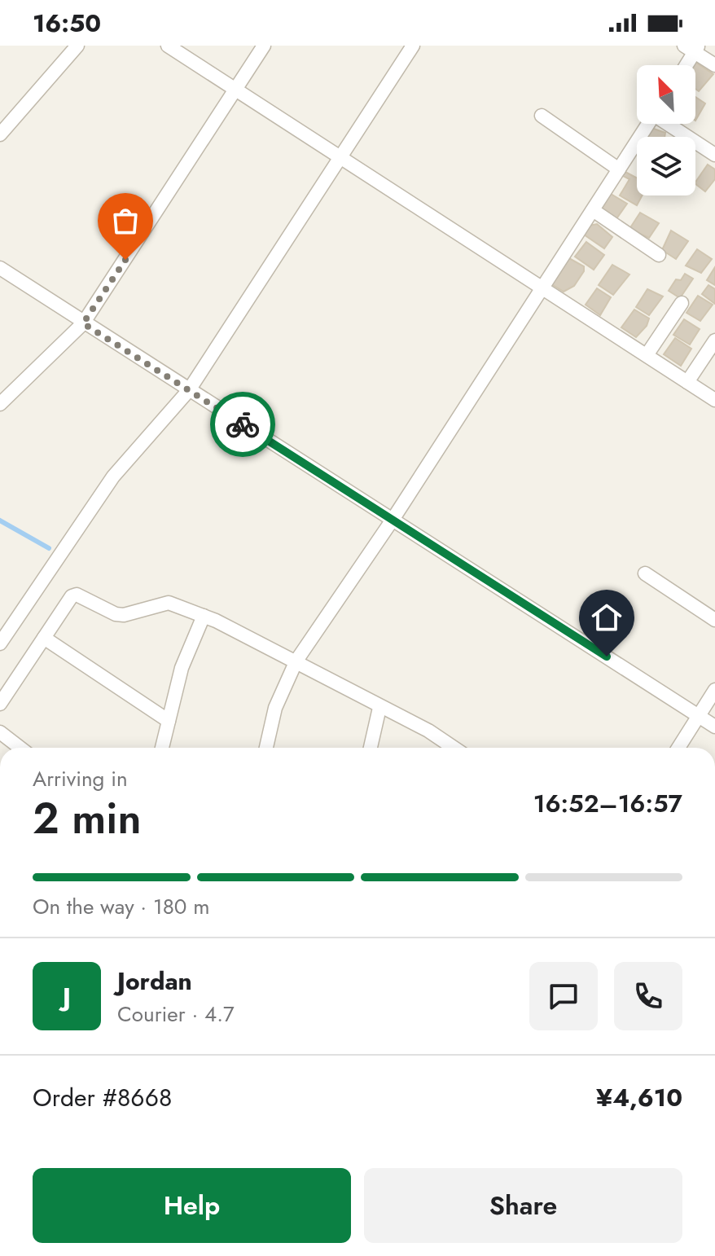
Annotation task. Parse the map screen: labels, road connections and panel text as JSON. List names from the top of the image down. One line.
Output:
{"north":"top left","page":{"status":"16:50","heading":["2 min","Arriving in","16:52–16:57"],"panel":["Jordan","Courier · 4.7","Order #8668","¥4,610"],"bar":"On the way · 180 m","round":"J","buttons":["Help","Share"]}}
